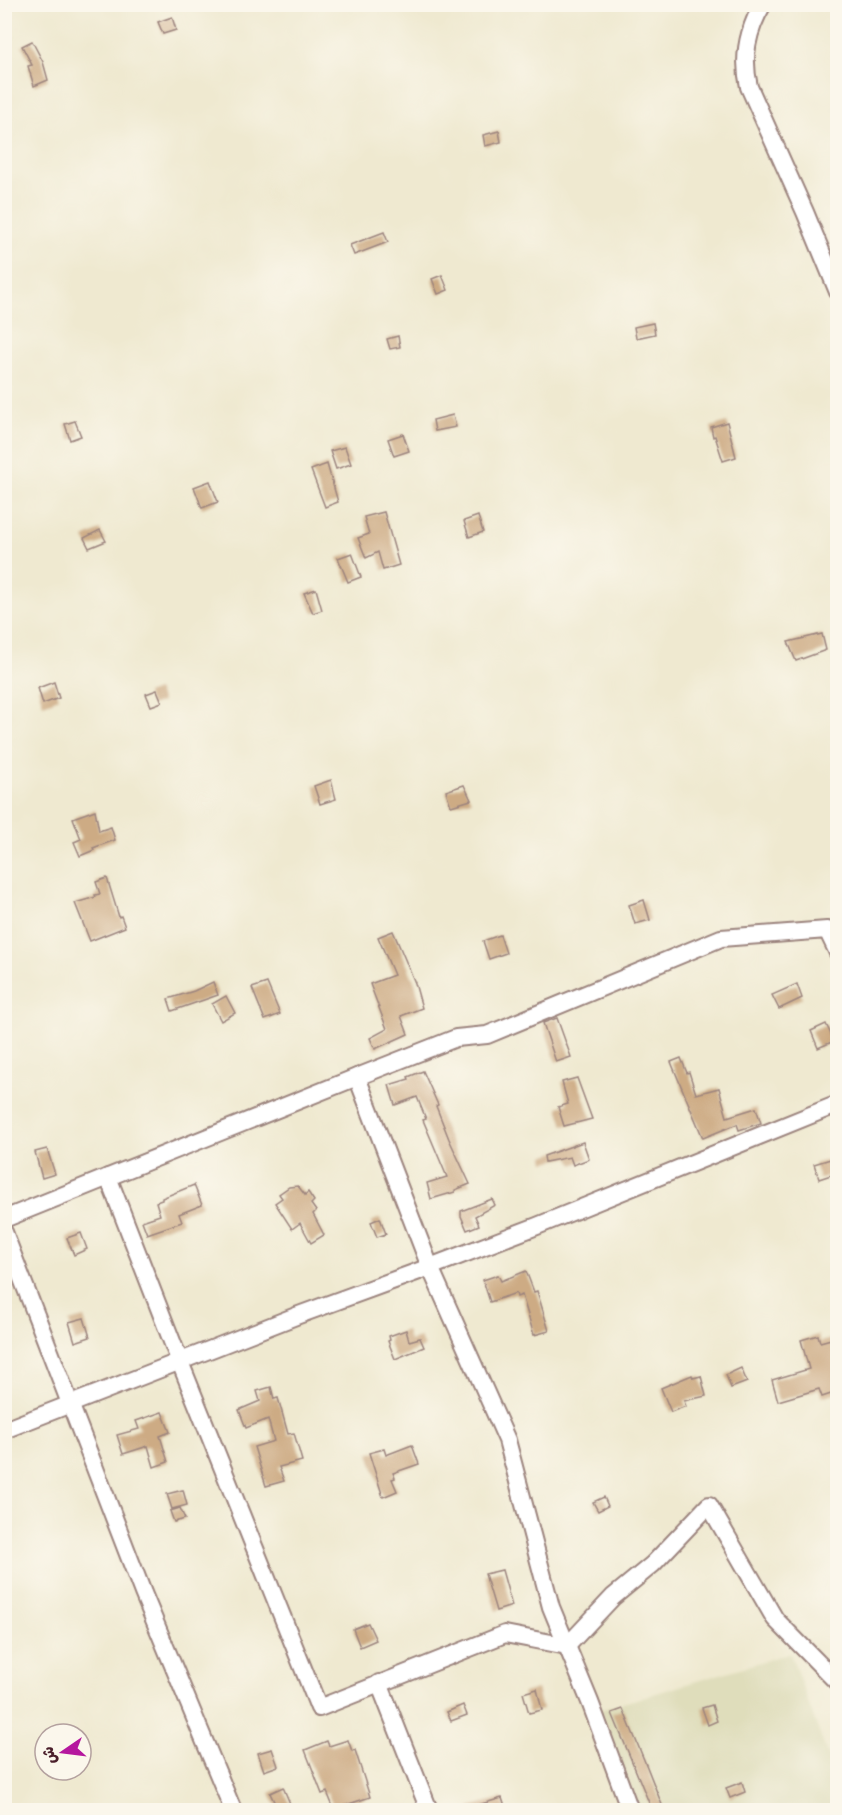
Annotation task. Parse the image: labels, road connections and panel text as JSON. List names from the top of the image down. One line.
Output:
{"north":"left"}
